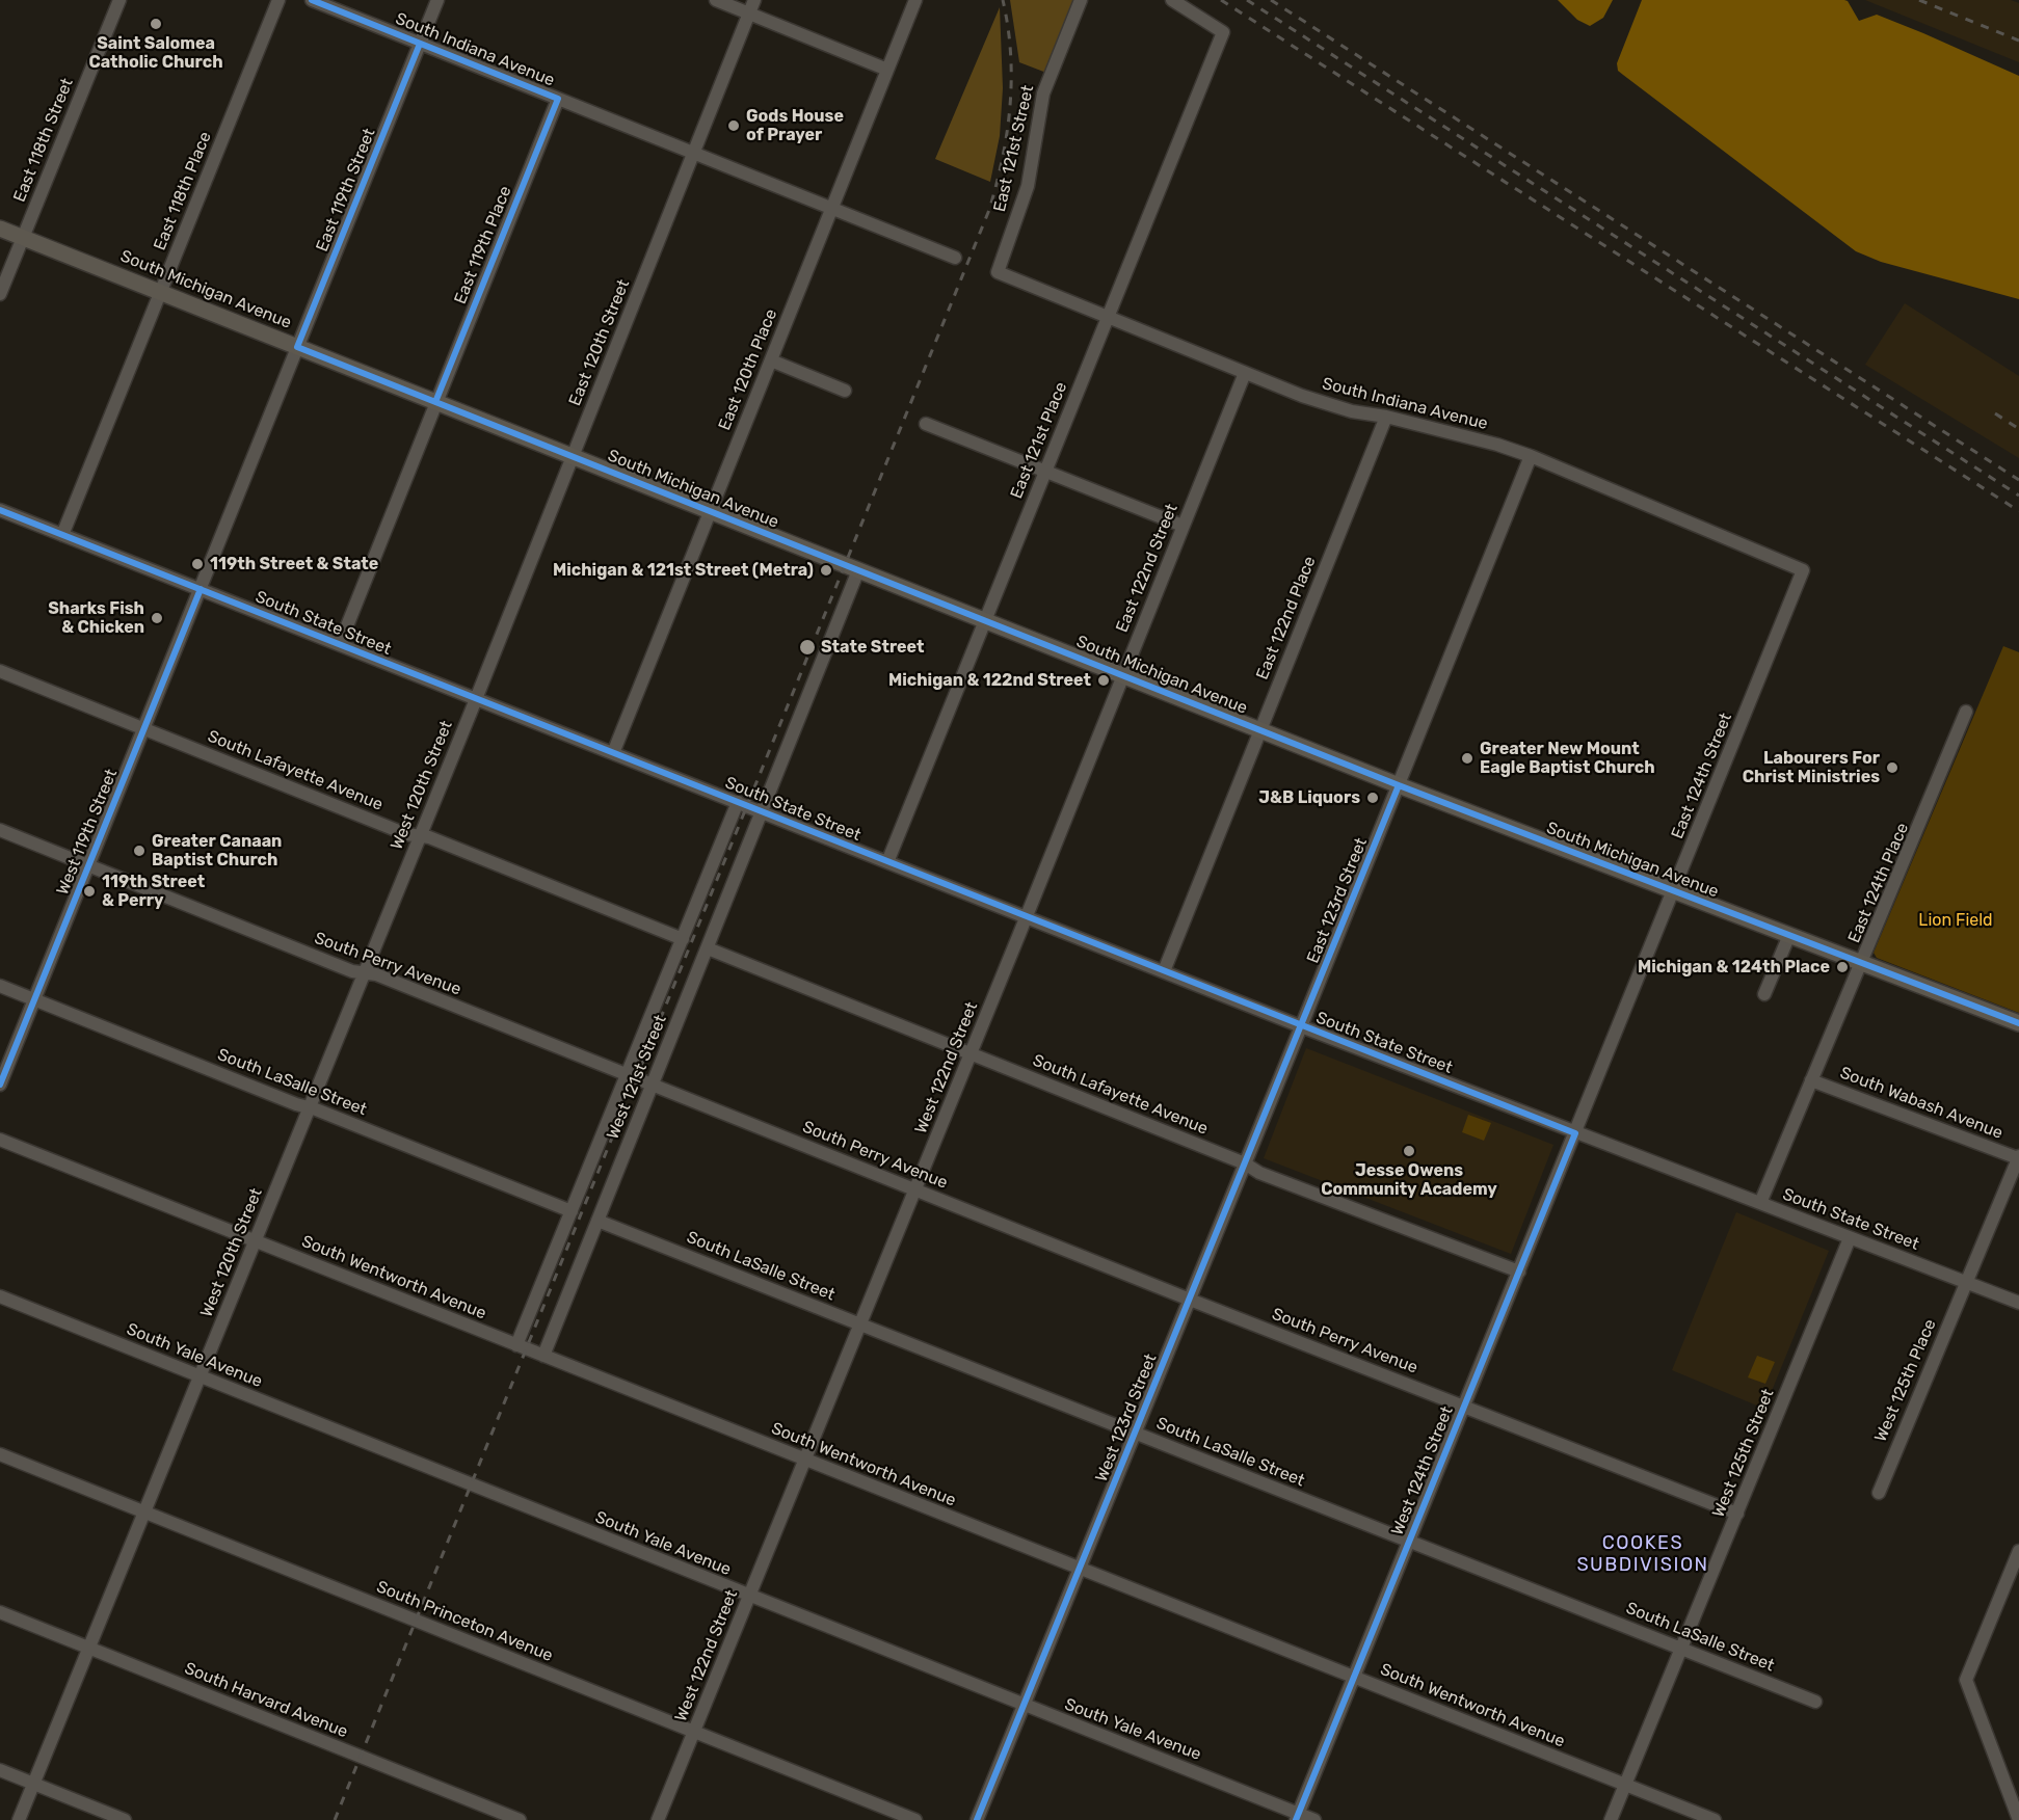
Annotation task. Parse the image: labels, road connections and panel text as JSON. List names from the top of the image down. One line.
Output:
{"streets":{"main road":["South Michigan Avenue"],"street":["South Indiana Avenue","East 118th Street","East 121st Street","East 119th Street","East 118th Place","East 119th Place","East 120th Street","East 120th Place","East 121st Place","East 122nd Street","East 122nd Place","South State Street","South Lafayette Avenue","East 124th Street","West 120th Street","West 119th Street","East 124th Place","East 123rd Street","South Perry Avenue","West 122nd Street","West 121st Street","South LaSalle Street","South Wabash Avenue","South Wentworth Avenue","South Yale Avenue","West 125th Place","West 123rd Street","West 125th Street","West 124th Street","South Princeton Avenue","South Harvard Avenue"]},"crossings":[["South Indiana Avenue","East 121st Street"],["South Indiana Avenue","East 119th Street"],["South Indiana Avenue","East 119th Place"],["South Indiana Avenue","East 120th Street"],["South Indiana Avenue","East 120th Place"],["South Indiana Avenue","East 121st Place"],["South Indiana Avenue","East 122nd Street"],["South Indiana Avenue","East 122nd Place"],["South Indiana Avenue","East 124th Street"],["South Indiana Avenue","East 123rd Street"],["East 118th Street","South Michigan Avenue"],["East 119th Street","South Michigan Avenue"],["East 119th Street","South State Street"],["East 119th Street","West 119th Street"],["East 118th Place","South Michigan Avenue"],["East 118th Place","South State Street"],["East 119th Place","South Michigan Avenue"],["East 119th Place","South State Street"],["South Michigan Avenue","East 120th Street"],["South Michigan Avenue","East 120th Place"],["South Michigan Avenue","East 121st Place"],["South Michigan Avenue","East 122nd Street"],["South Michigan Avenue","East 122nd Place"],["South Michigan Avenue","East 124th Street"],["South Michigan Avenue","East 124th Place"],["South Michigan Avenue","East 123rd Street"],["East 120th Street","South State Street"],["East 120th Street","West 120th Street"],["East 120th Place","South State Street"],["East 121st Place","South State Street"],["East 122nd Street","South State Street"],["East 122nd Street","West 122nd Street"],["East 122nd Place","South State Street"],["South State Street","East 124th Street"],["South State Street","West 120th Street"],["South State Street","West 119th Street"],["South State Street","East 124th Place"],["South State Street","East 123rd Street"],["South State Street","West 122nd Street"],["South State Street","West 121st Street"],["South State Street","West 125th Place"],["South State Street","West 123rd Street"],["South State Street","West 125th Street"],["South State Street","West 124th Street"],["South Lafayette Avenue","West 120th Street"],["South Lafayette Avenue","West 119th Street"],["South Lafayette Avenue","West 122nd Street"],["South Lafayette Avenue","West 121st Street"],["South Lafayette Avenue","West 123rd Street"],["South Lafayette Avenue","West 124th Street"],["East 124th Street","West 124th Street"],["West 120th Street","South Perry Avenue"],["West 120th Street","South LaSalle Street"],["West 120th Street","South Wentworth Avenue"],["West 120th Street","South Yale Avenue"],["West 120th Street","South Princeton Avenue"],["West 120th Street","South Harvard Avenue"],["West 119th Street","South Perry Avenue"],["West 119th Street","South LaSalle Street"],["East 124th Place","South Wabash Avenue"],["East 123rd Street","West 123rd Street"],["South Perry Avenue","West 122nd Street"],["South Perry Avenue","West 121st Street"],["South Perry Avenue","West 123rd Street"],["South Perry Avenue","West 125th Street"],["South Perry Avenue","West 124th Street"],["West 122nd Street","South LaSalle Street"],["West 122nd Street","South Wentworth Avenue"],["West 122nd Street","South Yale Avenue"],["West 122nd Street","South Princeton Avenue"],["West 121st Street","South LaSalle Street"],["West 121st Street","South Wentworth Avenue"],["South LaSalle Street","West 123rd Street"],["South LaSalle Street","West 125th Street"],["South LaSalle Street","West 124th Street"],["South Wabash Avenue","West 125th Place"],["South Wentworth Avenue","West 123rd Street"],["South Wentworth Avenue","West 125th Street"],["South Wentworth Avenue","West 124th Street"],["South Yale Avenue","West 123rd Street"],["South Yale Avenue","West 124th Street"]],"districts":["COOKES SUBDIVISION"],"parks":["Lion Field"],"places":["Saint Salomea Catholic Church","Gods House of Prayer","119th Street & State","Michigan & 121st Street (Metra)","Sharks Fish & Chicken","State Street","Michigan & 122nd Street","Greater New Mount Eagle Baptist Church","Labourers For Christ Ministries","J&B Liquors","Greater Canaan Baptist Church","119th Street & Perry","Michigan & 124th Place","Jesse Owens Community Academy"]}
